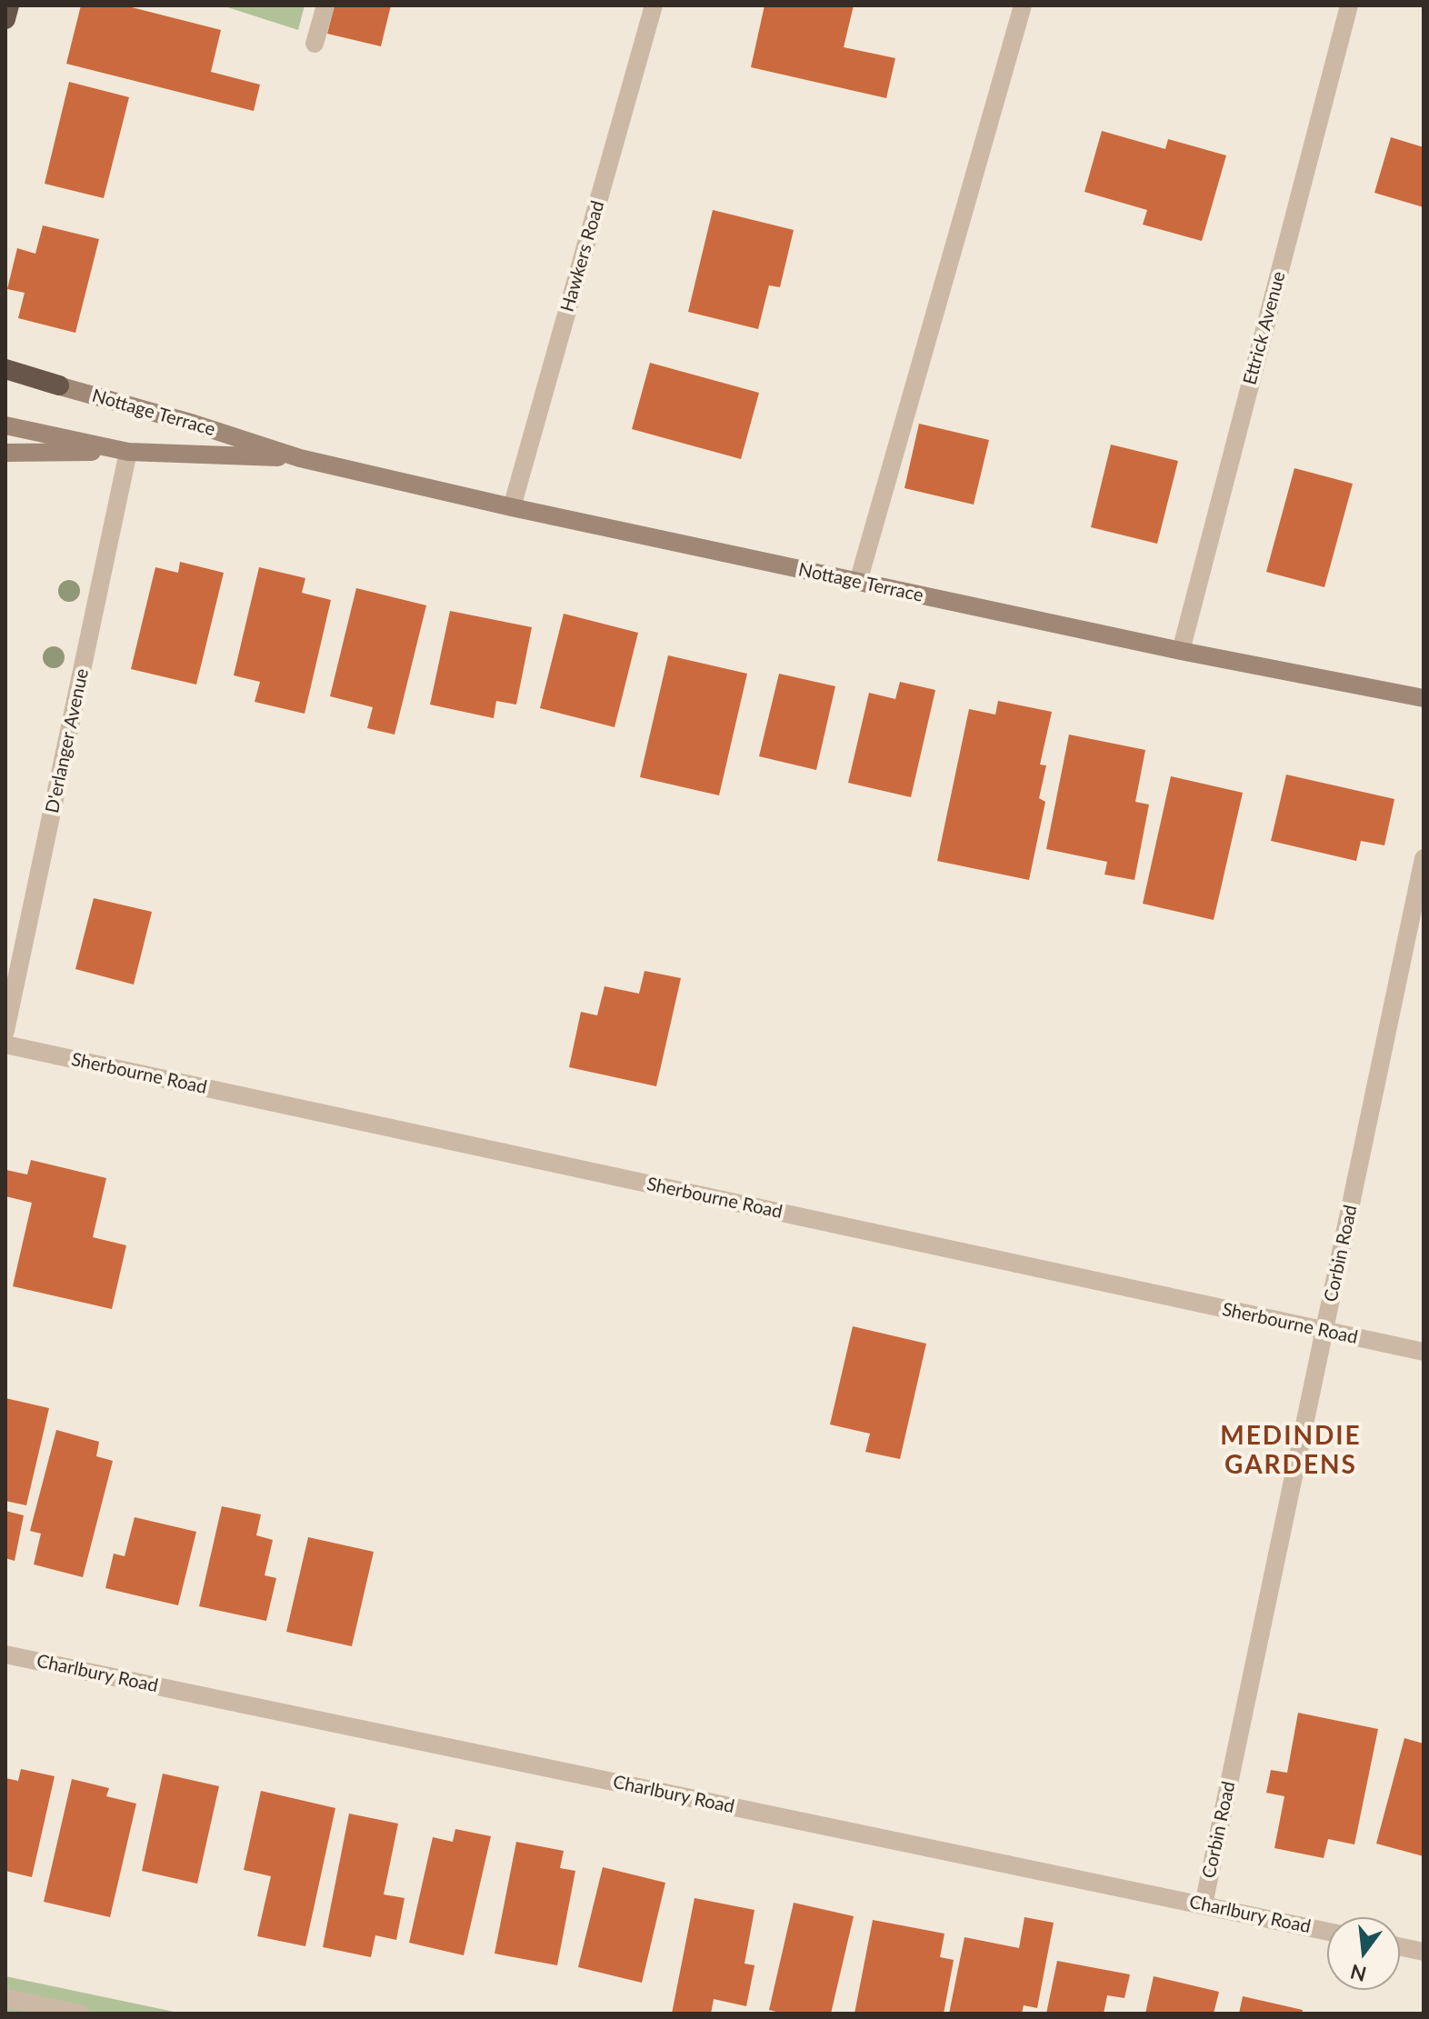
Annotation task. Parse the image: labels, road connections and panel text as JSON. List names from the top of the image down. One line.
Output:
{"streets":{"main road":["Nottage Terrace"],"street":["Hawkers Road","Ettrick Avenue","D'erlanger Avenue","Sherbourne Road","Corbin Road","Charlbury Road"]},"crossings":[["Hawkers Road","Nottage Terrace"],["Ettrick Avenue","Nottage Terrace"],["Nottage Terrace","D'erlanger Avenue"],["Sherbourne Road","Corbin Road"],["Corbin Road","Charlbury Road"]],"districts":["MEDINDIE GARDENS"],"north":"bottom"}
